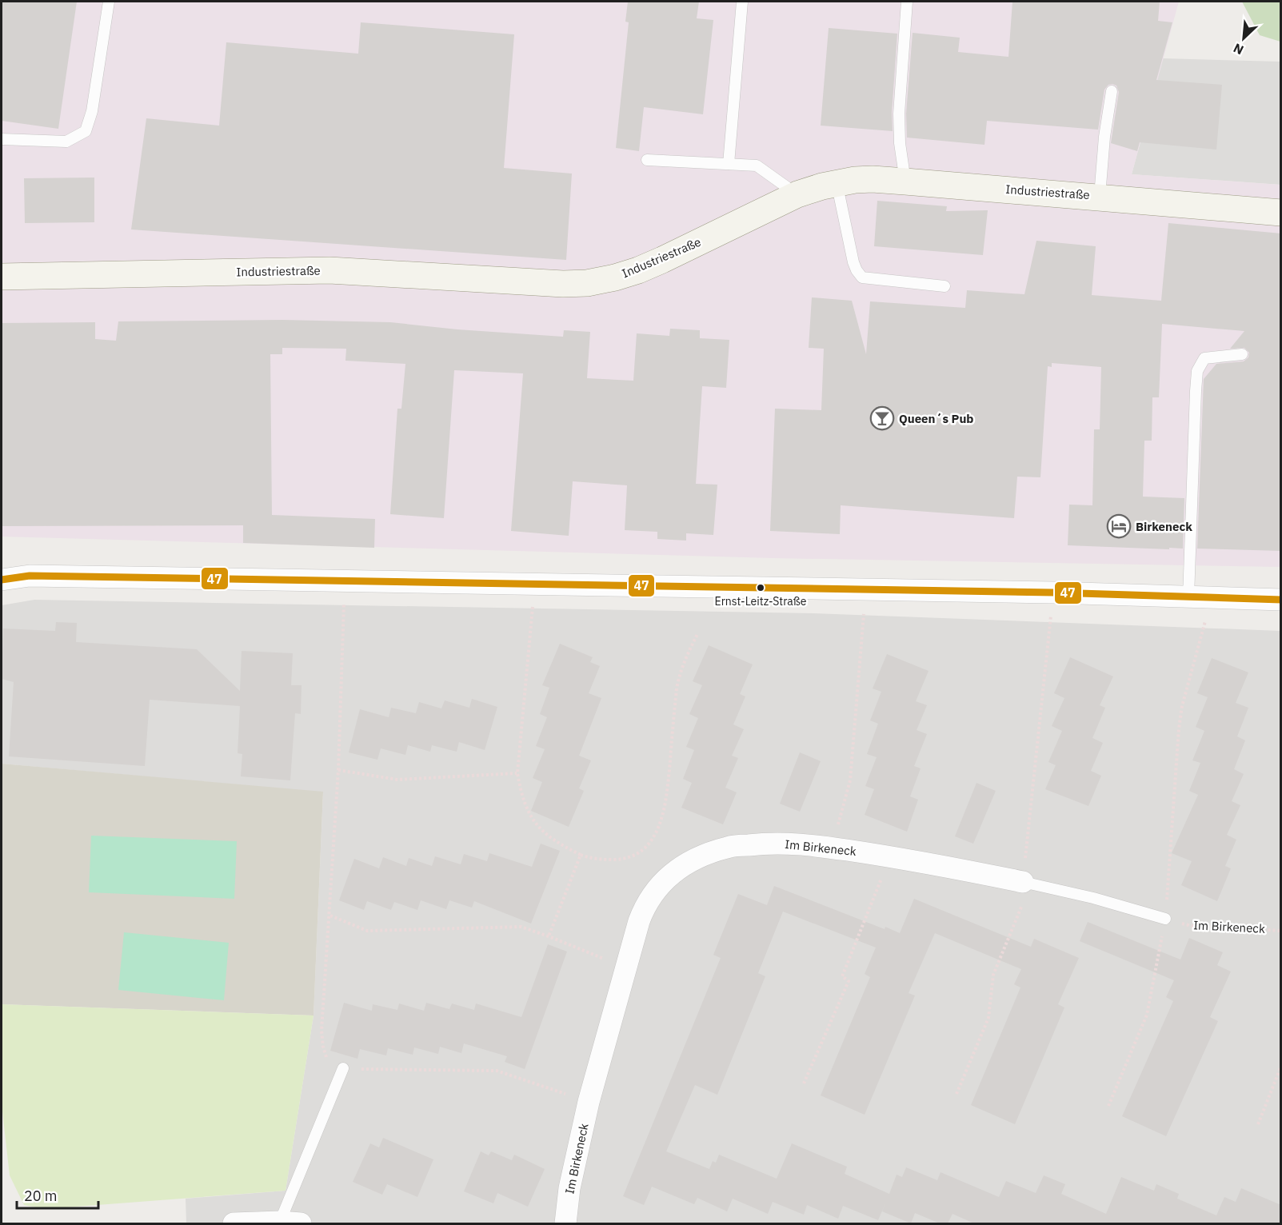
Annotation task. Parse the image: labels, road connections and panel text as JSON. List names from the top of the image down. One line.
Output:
{"streets":{"street":["Industriestraße","Im Birkeneck"]},"places":{"bar":["Queen´s Pub"],"hotel":["Birkeneck"],"other":["Ernst-Leitz-Straße"]},"lines":["transit line 47"],"scale_bar":"20 m","north":"bottom left"}
